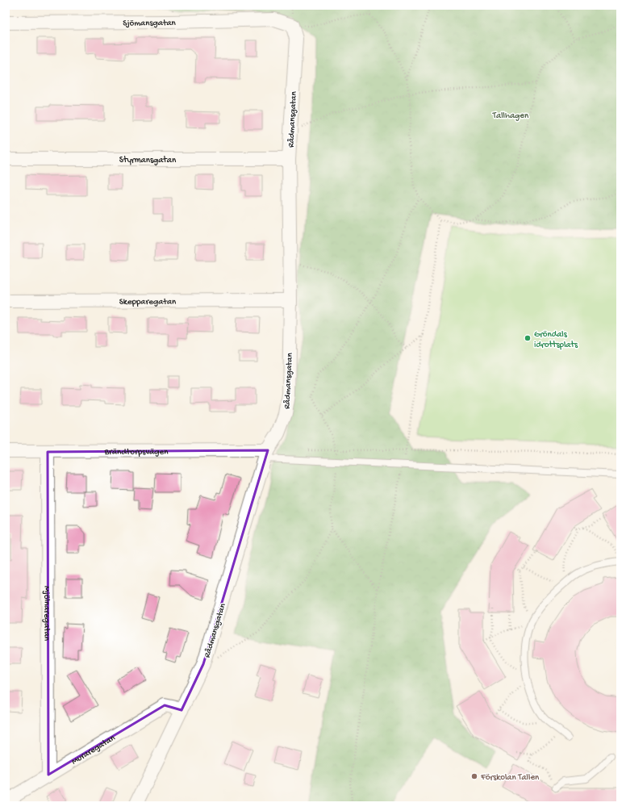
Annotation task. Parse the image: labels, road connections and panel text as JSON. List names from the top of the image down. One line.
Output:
{"streets":{"street":["Sjömansgatan","Rådmansgatan","Styrmansgatan","Skepparegatan","Brändtorpsvägen","Mjölnaregatan","Muraregatan"]},"crossings":[["Sjömansgatan","Rådmansgatan"],["Rådmansgatan","Styrmansgatan"],["Rådmansgatan","Skepparegatan"],["Rådmansgatan","Brändtorpsvägen"],["Rådmansgatan","Muraregatan"],["Brändtorpsvägen","Mjölnaregatan"],["Mjölnaregatan","Muraregatan"]],"parks":["Tallhagen"],"places":["Gröndals idrottsplats","Förskolan Tallen"]}
